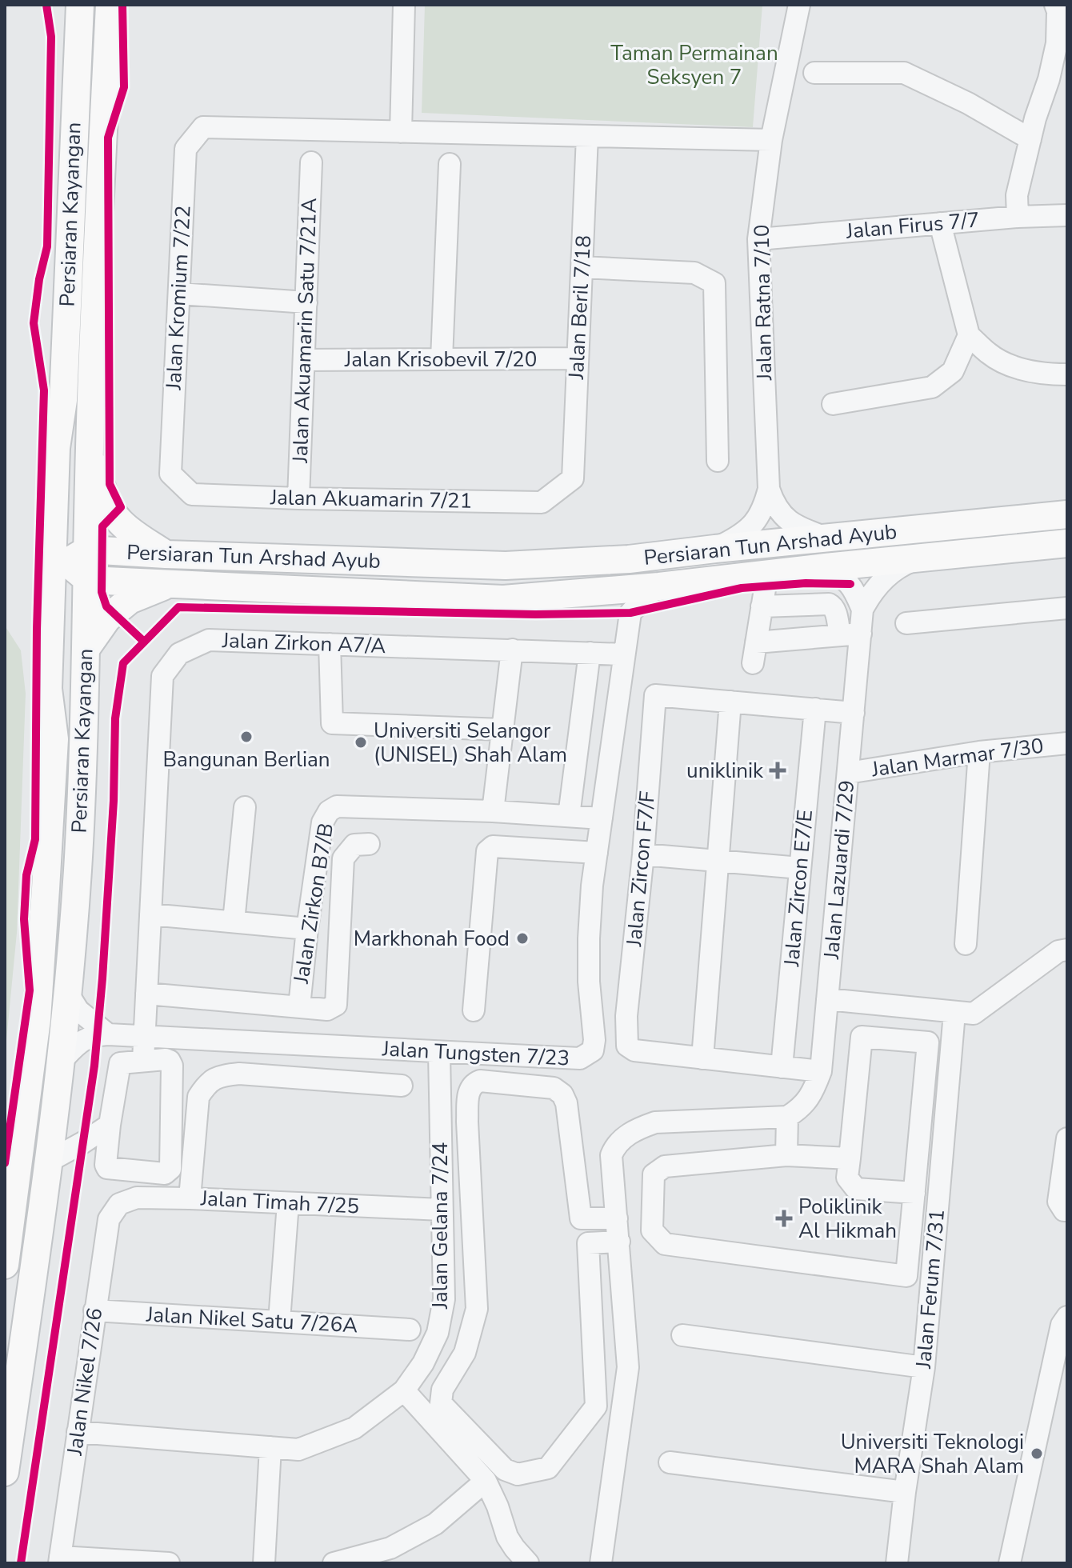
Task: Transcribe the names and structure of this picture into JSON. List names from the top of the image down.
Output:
{
  "streets": {
    "main road": ["Persiaran Kayangan", "Persiaran Tun Arshad Ayub"],
    "street": [
      "Jalan Firus 7/7",
      "Jalan Kromium 7/22",
      "Jalan Ratna 7/10",
      "Jalan Beril 7/18",
      "Jalan Akuamarin Satu 7/21A",
      "Jalan Krisobevil 7/20",
      "Jalan Akuamarin 7/21",
      "Jalan Zirkon A7/A",
      "Jalan Marmar 7/30",
      "Jalan Zircon F7/F",
      "Jalan Lazuardi 7/29",
      "Jalan Zircon E7/E",
      "Jalan Zirkon B7/B",
      "Jalan Tungsten 7/23",
      "Jalan Timah 7/25",
      "Jalan Gelana 7/24",
      "Jalan Ferum 7/31",
      "Jalan Nikel Satu 7/26A",
      "Jalan Nikel 7/26"
    ]
  },
  "crossings": [
    ["Persiaran Kayangan", "Persiaran Tun Arshad Ayub"],
    ["Persiaran Kayangan", "Jalan Tungsten 7/23"],
    ["Jalan Firus 7/7", "Jalan Ratna 7/10"],
    ["Jalan Kromium 7/22", "Jalan Akuamarin 7/21"],
    ["Jalan Ratna 7/10", "Persiaran Tun Arshad Ayub"],
    ["Jalan Beril 7/18", "Jalan Krisobevil 7/20"],
    ["Jalan Beril 7/18", "Jalan Akuamarin 7/21"],
    ["Jalan Akuamarin Satu 7/21A", "Jalan Krisobevil 7/20"],
    ["Jalan Akuamarin Satu 7/21A", "Jalan Akuamarin 7/21"],
    ["Jalan Zirkon A7/A", "Jalan Tungsten 7/23"],
    ["Jalan Marmar 7/30", "Jalan Lazuardi 7/29"],
    ["Jalan Zircon F7/F", "Jalan Lazuardi 7/29"],
    ["Jalan Zircon F7/F", "Jalan Zircon E7/E"],
    ["Jalan Tungsten 7/23", "Jalan Gelana 7/24"],
    ["Jalan Timah 7/25", "Jalan Gelana 7/24"],
    ["Jalan Timah 7/25", "Jalan Nikel 7/26"],
    ["Jalan Gelana 7/24", "Jalan Nikel 7/26"],
    ["Jalan Nikel Satu 7/26A", "Jalan Nikel 7/26"]
  ],
  "parks": ["Taman Permainan Seksyen 7"],
  "places": {
    "other": [
      "Bangunan Berlian",
      "Universiti Selangor (UNISEL) Shah Alam",
      "Markhonah Food",
      "Universiti Teknologi MARA Shah Alam"
    ],
    "health": ["uniklinik", "Poliklinik Al Hikmah"]
  }
}
